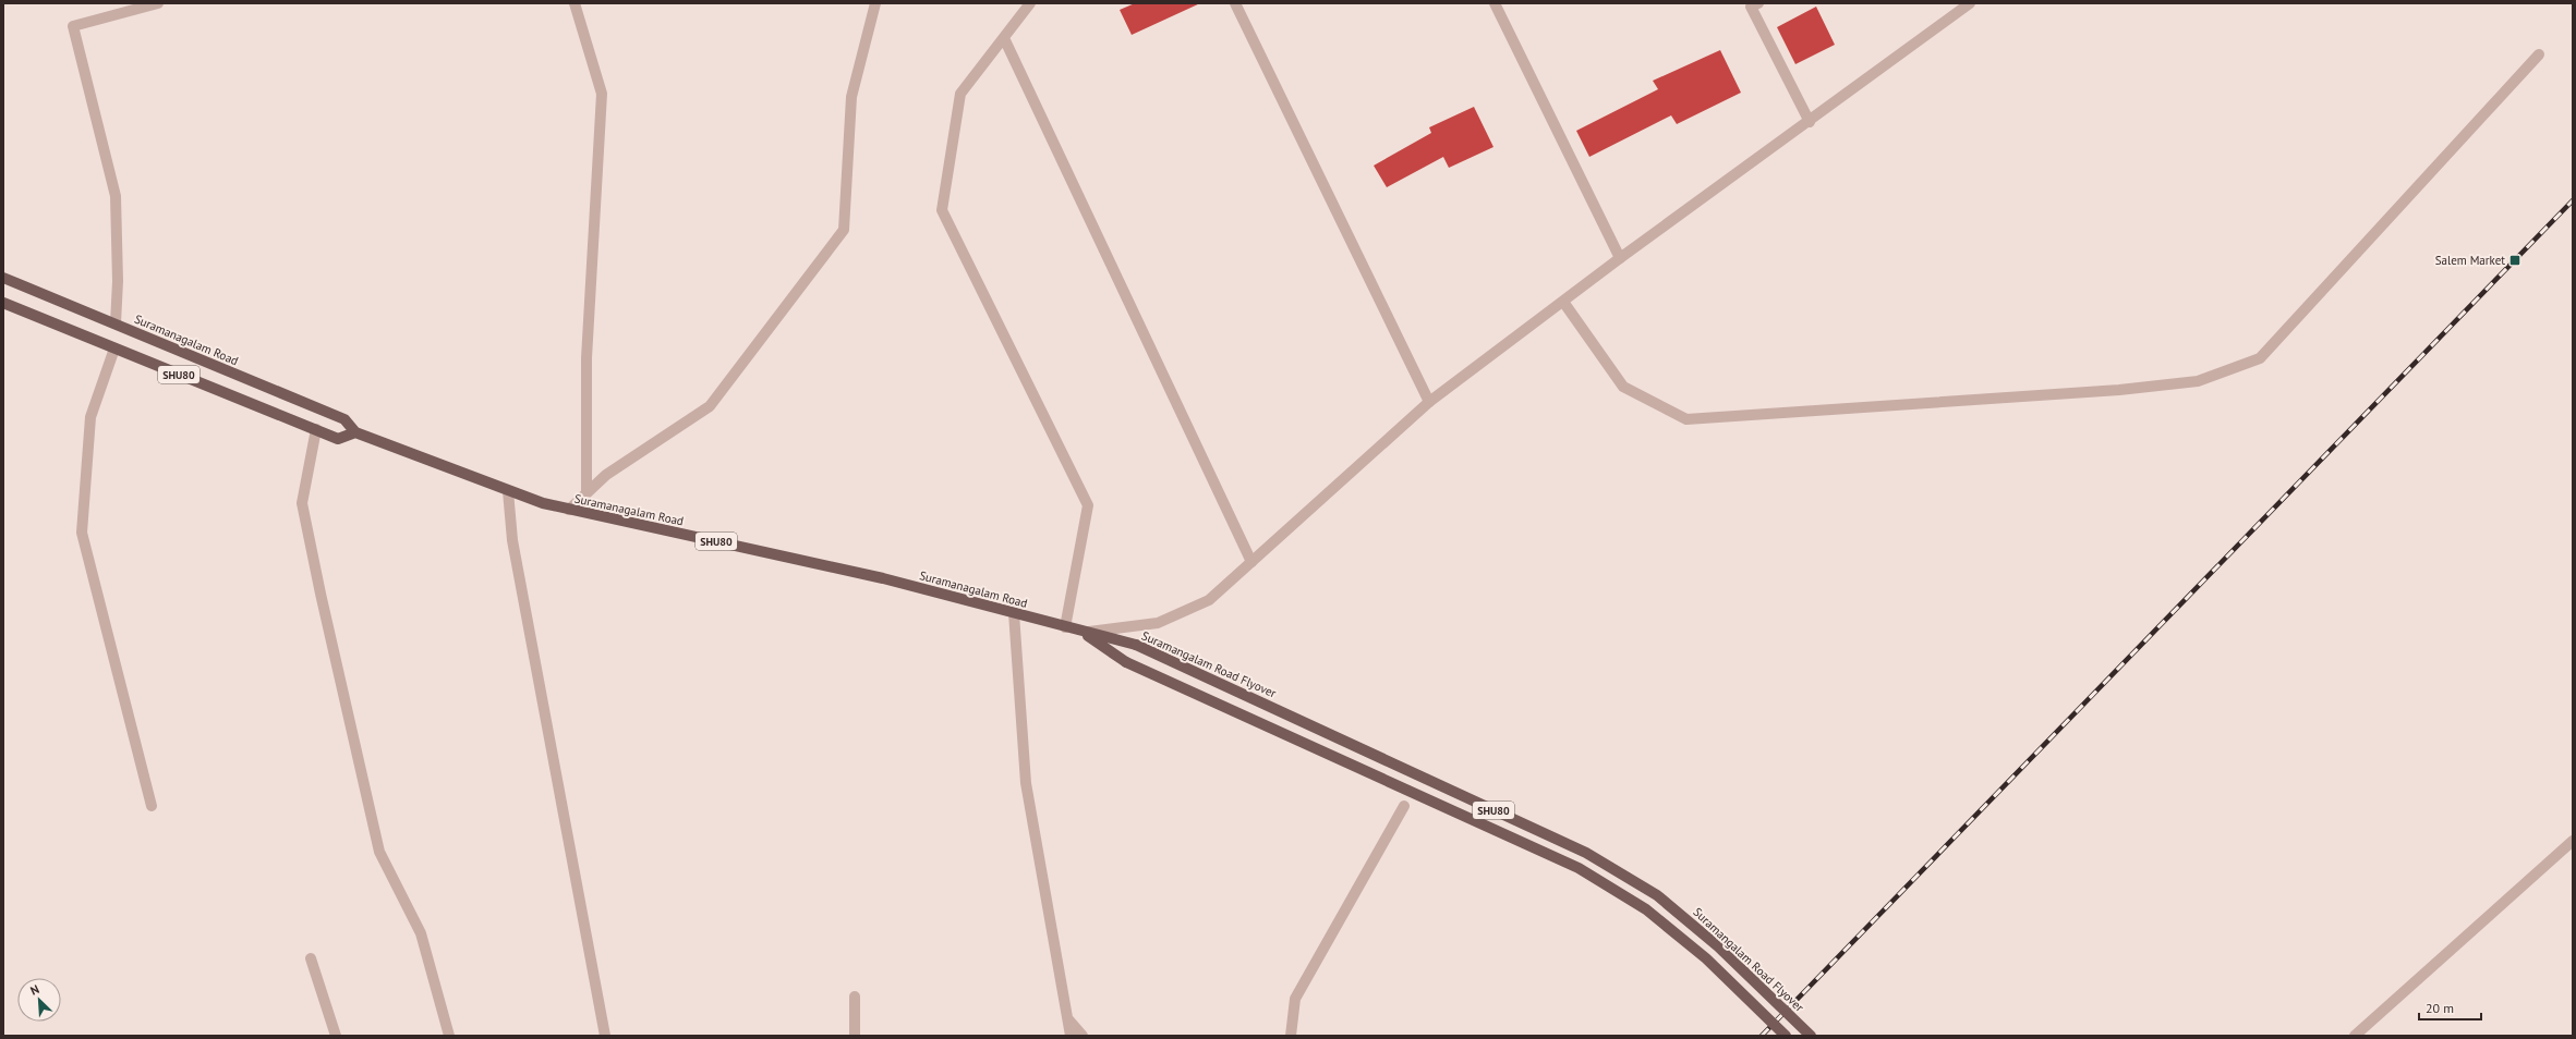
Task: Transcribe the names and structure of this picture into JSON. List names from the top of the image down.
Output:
{
  "streets": {
    "main road": ["Suramanagalam Road", "SHU80", "Suramangalam Road Flyover"]
  },
  "crossings": [
    ["Suramanagalam Road", "SHU80"],
    ["Suramanagalam Road", "Suramangalam Road Flyover"],
    ["SHU80", "Suramangalam Road Flyover"]
  ],
  "places": {
    "transit": ["Salem Market"]
  },
  "scale_bar": "20 m",
  "north": "top left"
}
